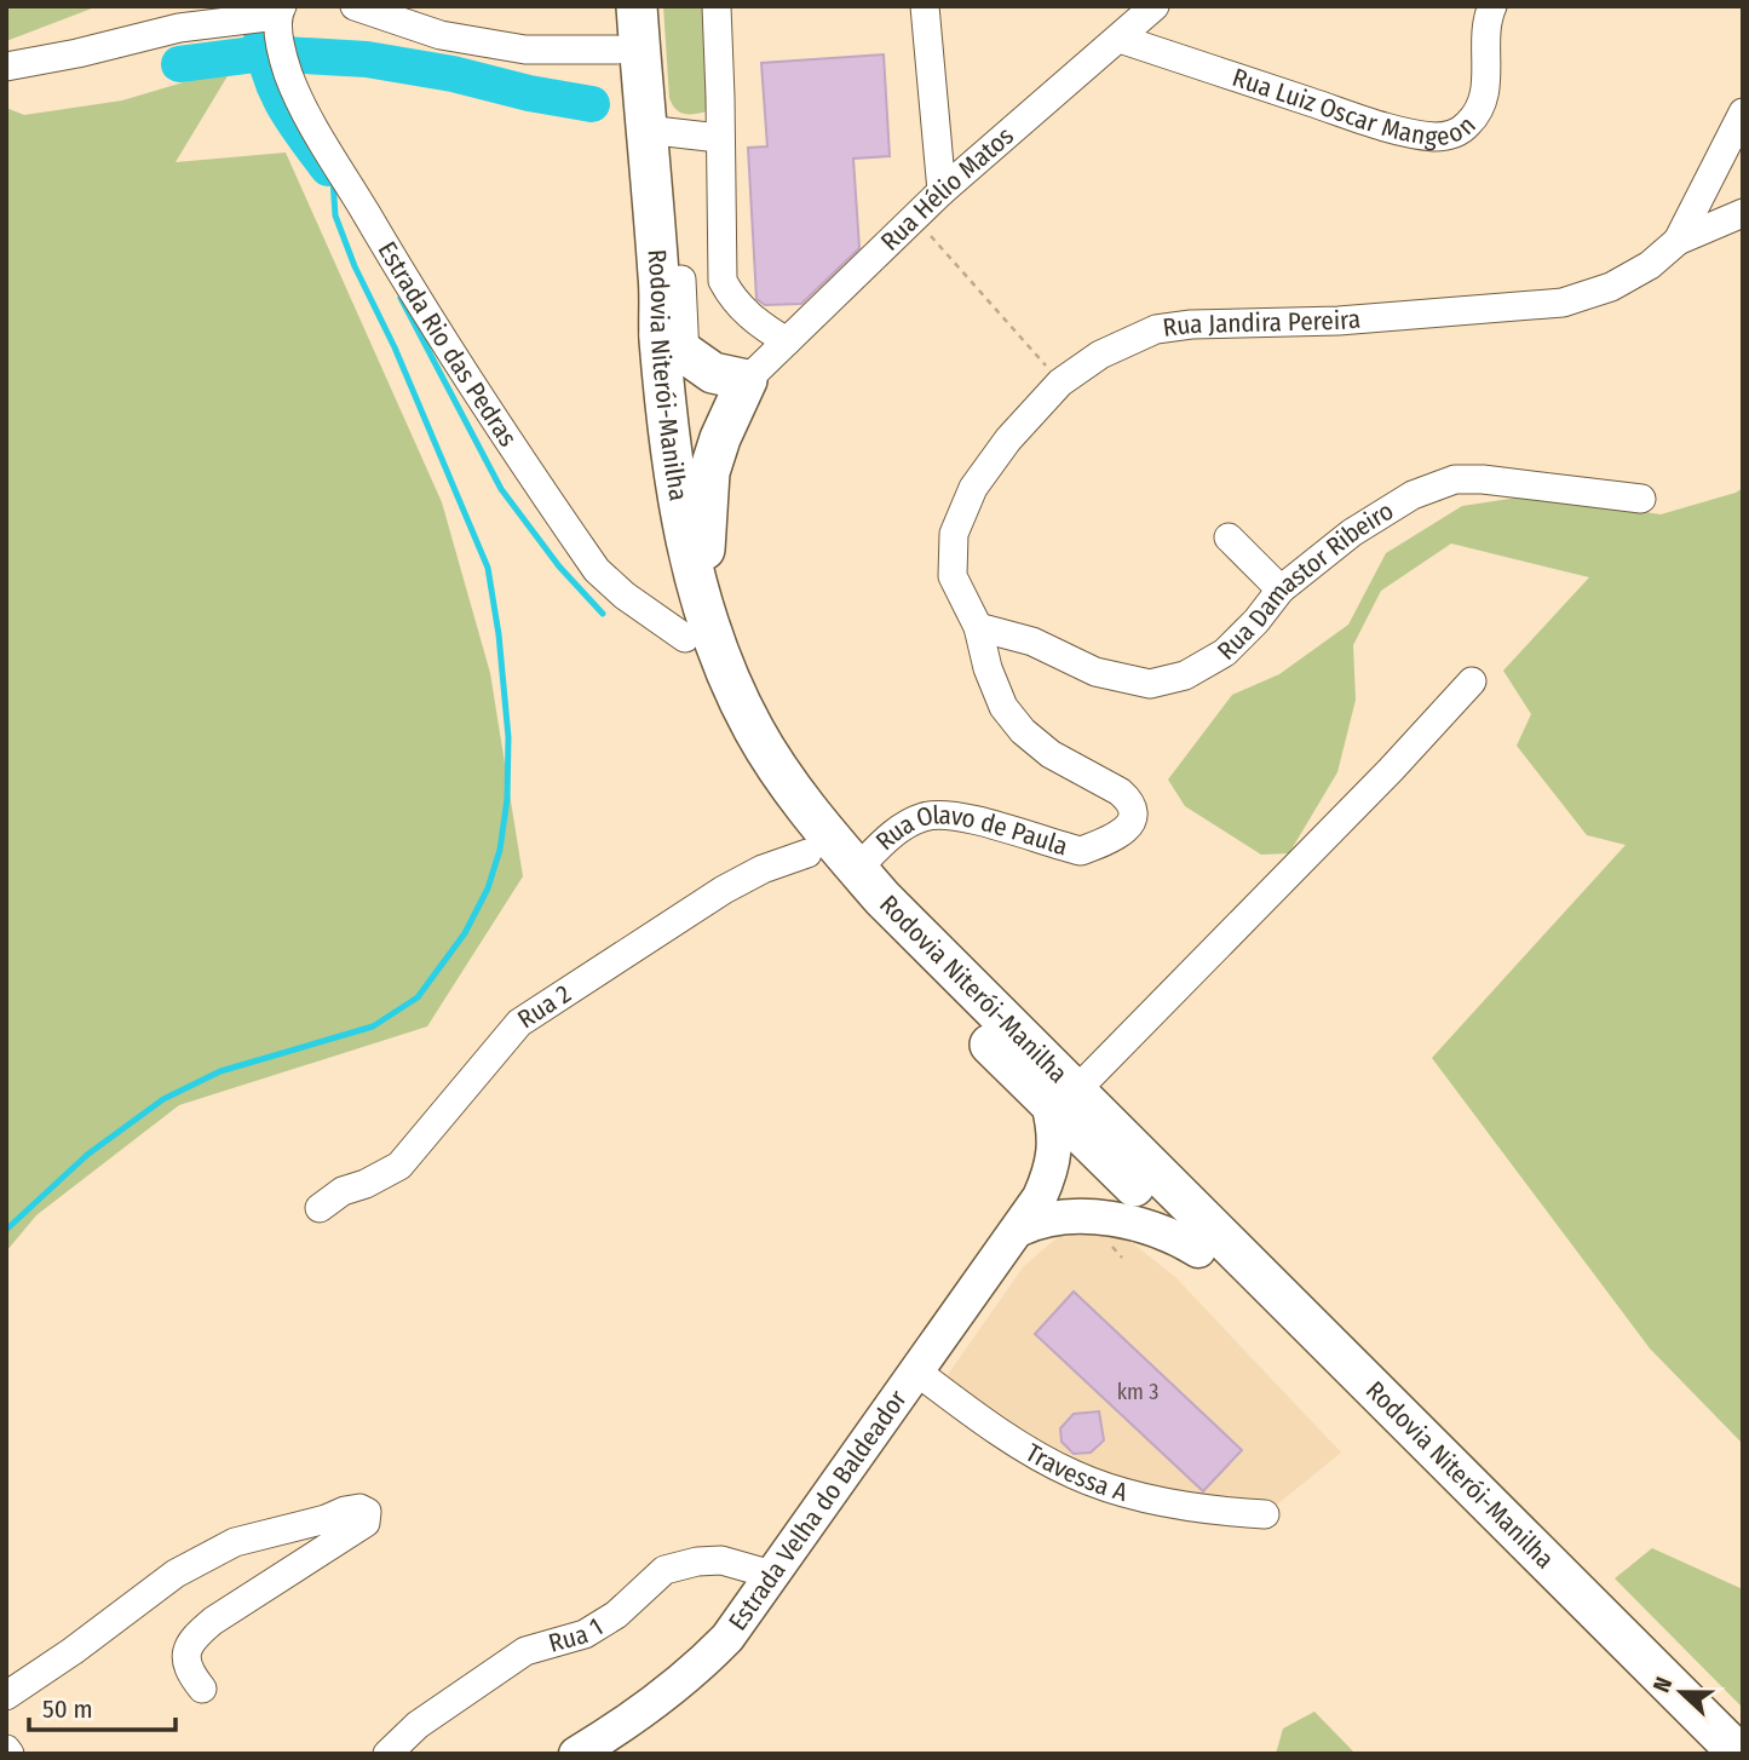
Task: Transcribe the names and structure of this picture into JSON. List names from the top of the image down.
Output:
{
  "streets": {
    "highway": ["Rodovia Niterói-Manilha"],
    "main road": ["Estrada Velha do Baldeador"],
    "street": [
      "Rua Luiz Oscar Mangeon",
      "Rua Hélio Matos",
      "Rua Jandira Pereira",
      "Estrada Rio das Pedras",
      "Rua Damastor Ribeiro",
      "Rua Olavo de Paula",
      "Rua 2",
      "Travessa A",
      "Rua 1"
    ]
  },
  "crossings": [
    ["Rua Luiz Oscar Mangeon", "Rua Hélio Matos"],
    ["Rua Jandira Pereira", "Rua Damastor Ribeiro"],
    ["Rua Jandira Pereira", "Rua Olavo de Paula"],
    ["Estrada Rio das Pedras", "Rodovia Niterói-Manilha"],
    ["Rodovia Niterói-Manilha", "Rua Olavo de Paula"],
    ["Rodovia Niterói-Manilha", "Rua 2"],
    ["Rodovia Niterói-Manilha", "Estrada Velha do Baldeador"],
    ["Rua Damastor Ribeiro", "Rua Olavo de Paula"],
    ["Travessa A", "Estrada Velha do Baldeador"],
    ["Estrada Velha do Baldeador", "Rua 1"]
  ],
  "house_numbers": ["km 3"],
  "scale_bar": "50 m",
  "north": "left"
}
